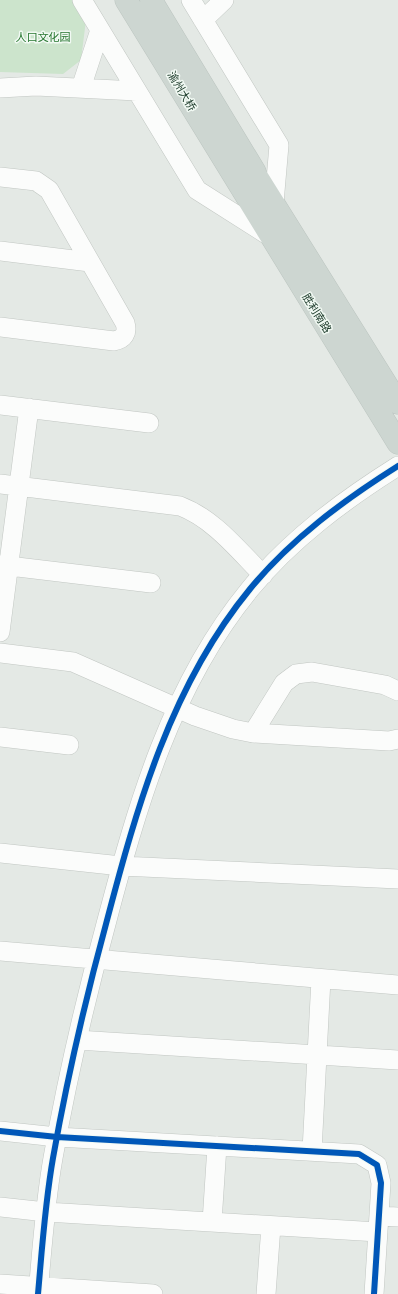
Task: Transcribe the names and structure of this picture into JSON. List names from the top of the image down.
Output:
{
  "streets": {
    "main road": ["渝州大桥", "胜利南路"]
  },
  "crossings": [
    ["渝州大桥", "胜利南路"]
  ],
  "parks": ["人口文化园"]
}
